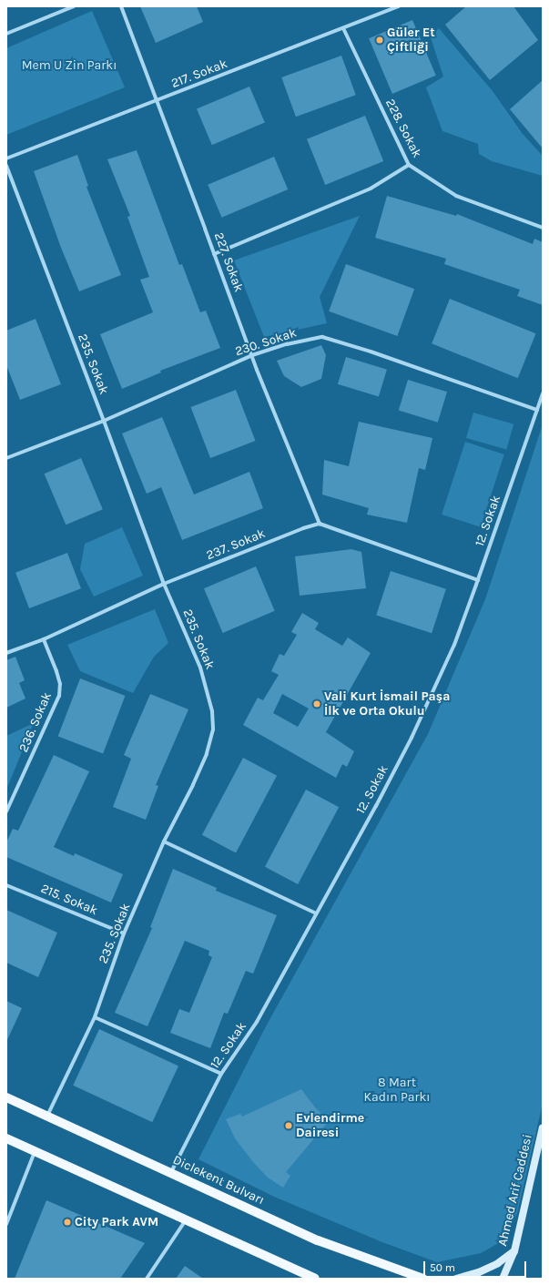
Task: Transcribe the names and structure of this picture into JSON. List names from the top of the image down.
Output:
{
  "streets": {
    "main road": ["Diclekent Bulvarı", "Ahmed Arif Caddesi"],
    "street": [
      "217. Sokak",
      "228. Sokak",
      "227. Sokak",
      "230. Sokak",
      "235. Sokak",
      "12. Sokak",
      "237. Sokak",
      "236. Sokak",
      "215. Sokak"
    ]
  },
  "crossings": [
    ["217. Sokak", "228. Sokak"],
    ["217. Sokak", "227. Sokak"],
    ["227. Sokak", "230. Sokak"],
    ["227. Sokak", "237. Sokak"],
    ["230. Sokak", "235. Sokak"],
    ["230. Sokak", "12. Sokak"],
    ["235. Sokak", "237. Sokak"],
    ["235. Sokak", "215. Sokak"],
    ["235. Sokak", "Diclekent Bulvarı"],
    ["12. Sokak", "Diclekent Bulvarı"],
    ["237. Sokak", "236. Sokak"]
  ],
  "parks": ["Mem U Zin Parkı", "8 Mart Kadın Parkı"],
  "places": [
    "Güler Et Çiftliği",
    "Vali Kurt İsmail Paşa İlk ve Orta Okulu",
    "Evlendirme Dairesi",
    "City Park AVM"
  ],
  "scale_bar": "50 m"
}
